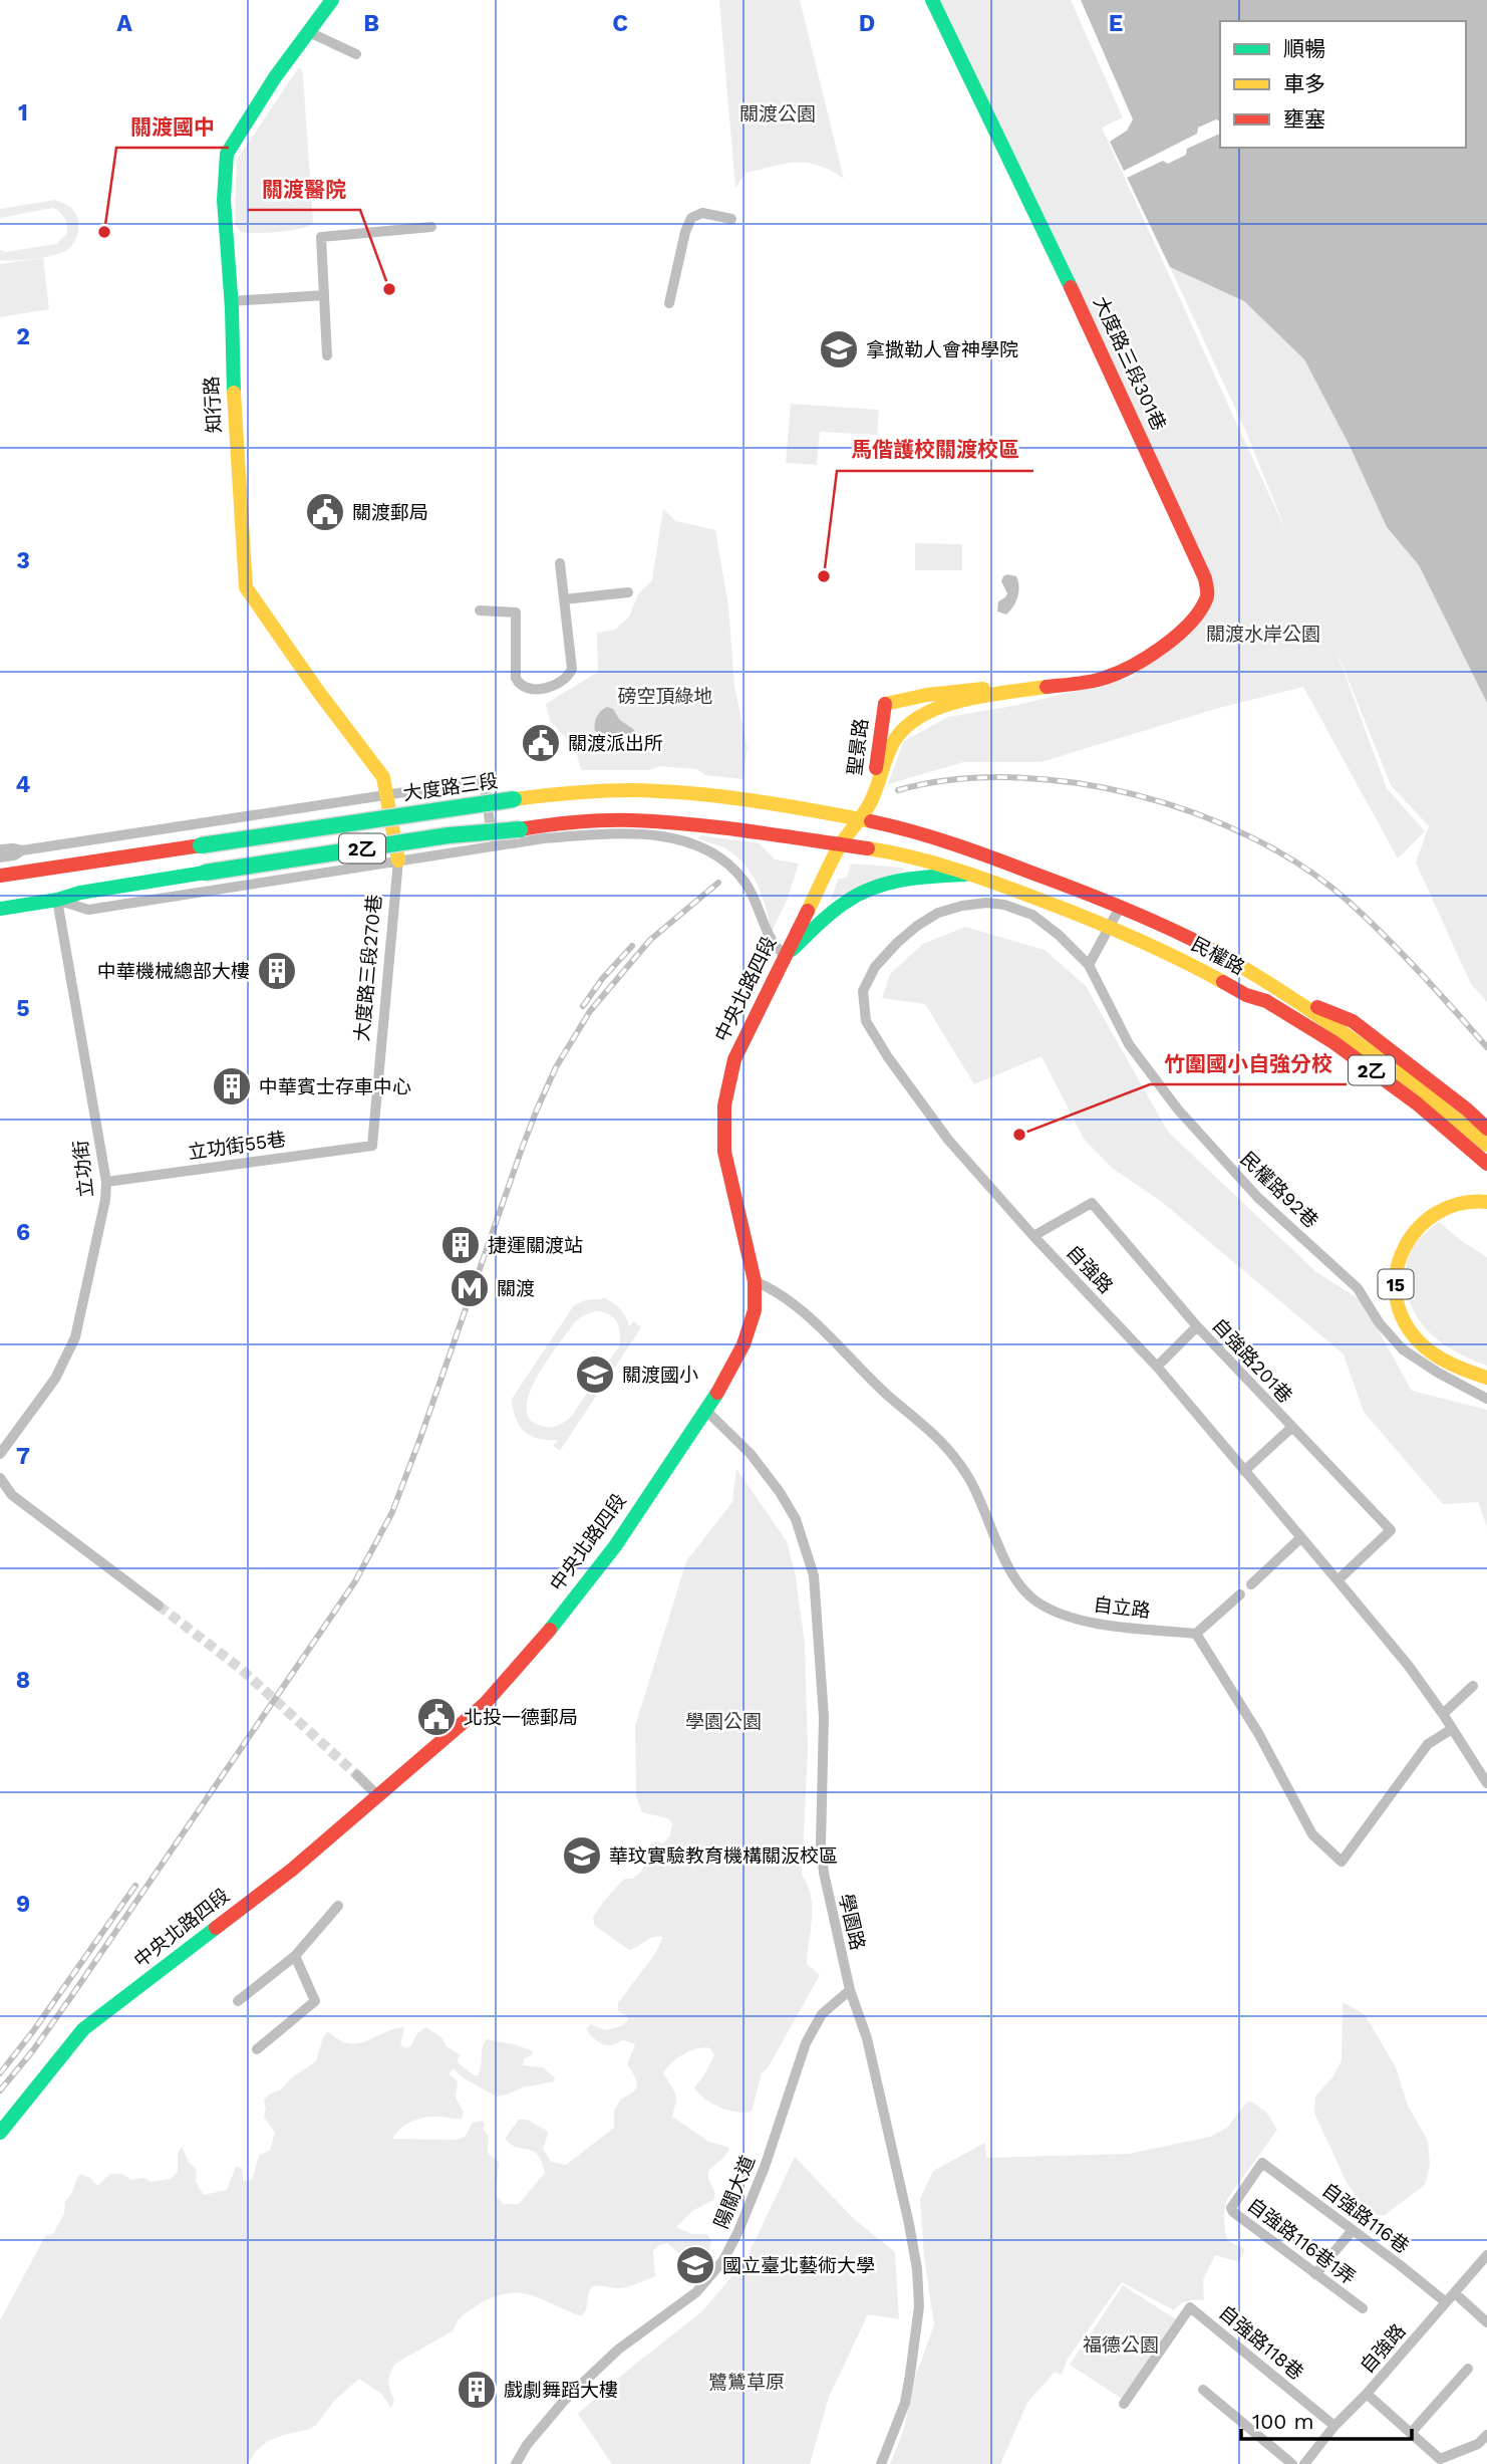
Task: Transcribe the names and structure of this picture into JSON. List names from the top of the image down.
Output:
{
  "streets": {
    "street": [
      "大度路三段301巷",
      "知行路",
      "聖景路",
      "大度路三段",
      "2乙",
      "民權路",
      "大度路三段270巷",
      "中央北路四段",
      "立功街55巷",
      "立功街",
      "民權路92巷",
      "自強路",
      "15",
      "自強路201巷",
      "自立路",
      "學園路",
      "陽關大道",
      "自強路116巷",
      "自強路116巷1弄",
      "自強路118巷"
    ]
  },
  "crossings": [
    ["知行路", "大度路三段"],
    ["知行路", "大度路三段270巷"],
    ["聖景路", "中央北路四段"],
    ["大度路三段", "民權路"],
    ["大度路三段", "大度路三段270巷"],
    ["大度路三段", "中央北路四段"],
    ["2乙", "民權路"],
    ["2乙", "中央北路四段"],
    ["2乙", "立功街"],
    ["民權路", "中央北路四段"],
    ["大度路三段270巷", "立功街55巷"],
    ["中央北路四段", "自立路"],
    ["中央北路四段", "學園路"],
    ["立功街55巷", "立功街"],
    ["民權路92巷", "自強路"],
    ["自強路", "自強路201巷"],
    ["自強路", "自強路116巷"],
    ["自強路", "自強路118巷"],
    ["學園路", "陽關大道"],
    ["自強路116巷", "自強路116巷1弄"]
  ],
  "parks": [
    "關渡公園",
    "關渡水岸公園",
    "磅空頂綠地",
    "學園公園",
    "福德公園",
    "鷺鷥草原"
  ],
  "places": {
    "other": [
      "關渡國中",
      "關渡醫院",
      "馬偕護校關渡校區",
      "竹圍國小自強分校"
    ],
    "school or university": [
      "拿撒勒人會神學院",
      "關渡國小",
      "華玟實驗教育機構關汳校區",
      "國立臺北藝術大學"
    ],
    "public building": ["關渡郵局", "關渡派出所", "北投一德郵局"],
    "building": [
      "中華機械總部大樓",
      "中華賓士存車中心",
      "捷運關渡站",
      "戲劇舞蹈大樓"
    ],
    "metro station": ["關渡"]
  },
  "legend": ["順暢", "車多", "壅塞"],
  "scale_bar": "100 m",
  "grid": {
    "columns": [
      "A",
      "B",
      "C",
      "D",
      "E"
    ],
    "rows": [
      "1",
      "2",
      "3",
      "4",
      "5",
      "6",
      "7",
      "8",
      "9"
    ]
  }
}
